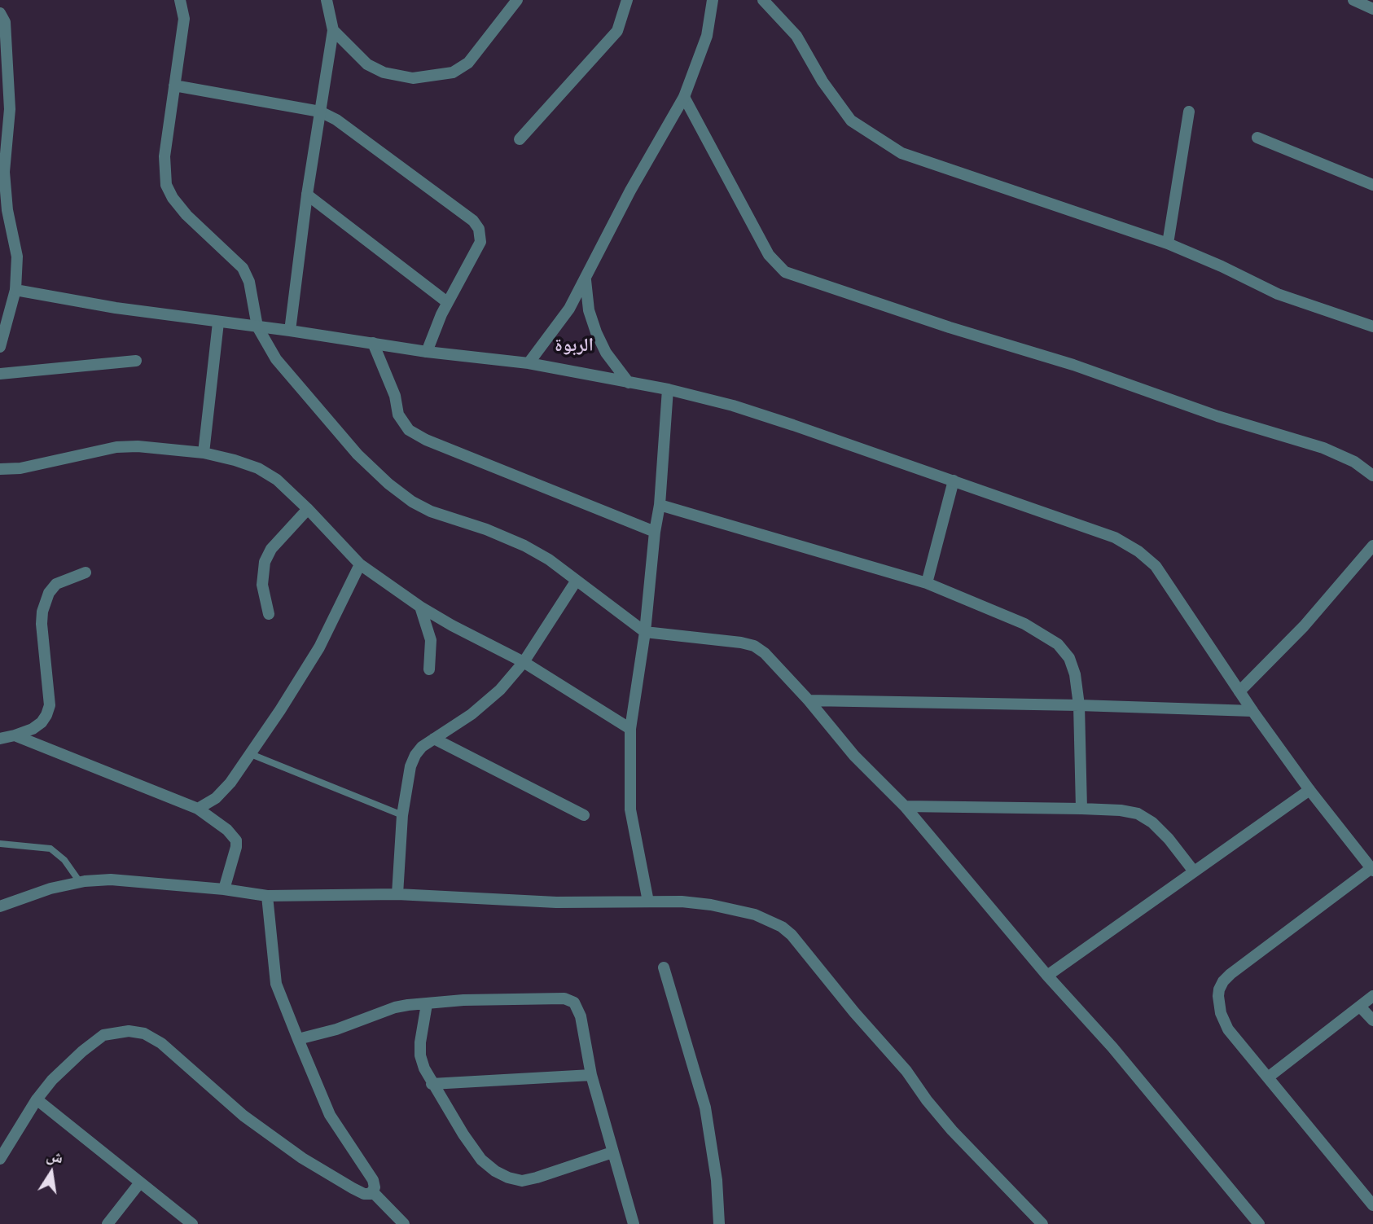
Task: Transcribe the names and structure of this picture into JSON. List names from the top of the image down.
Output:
{
  "districts": ["الربوة"],
  "north": "top"
}
